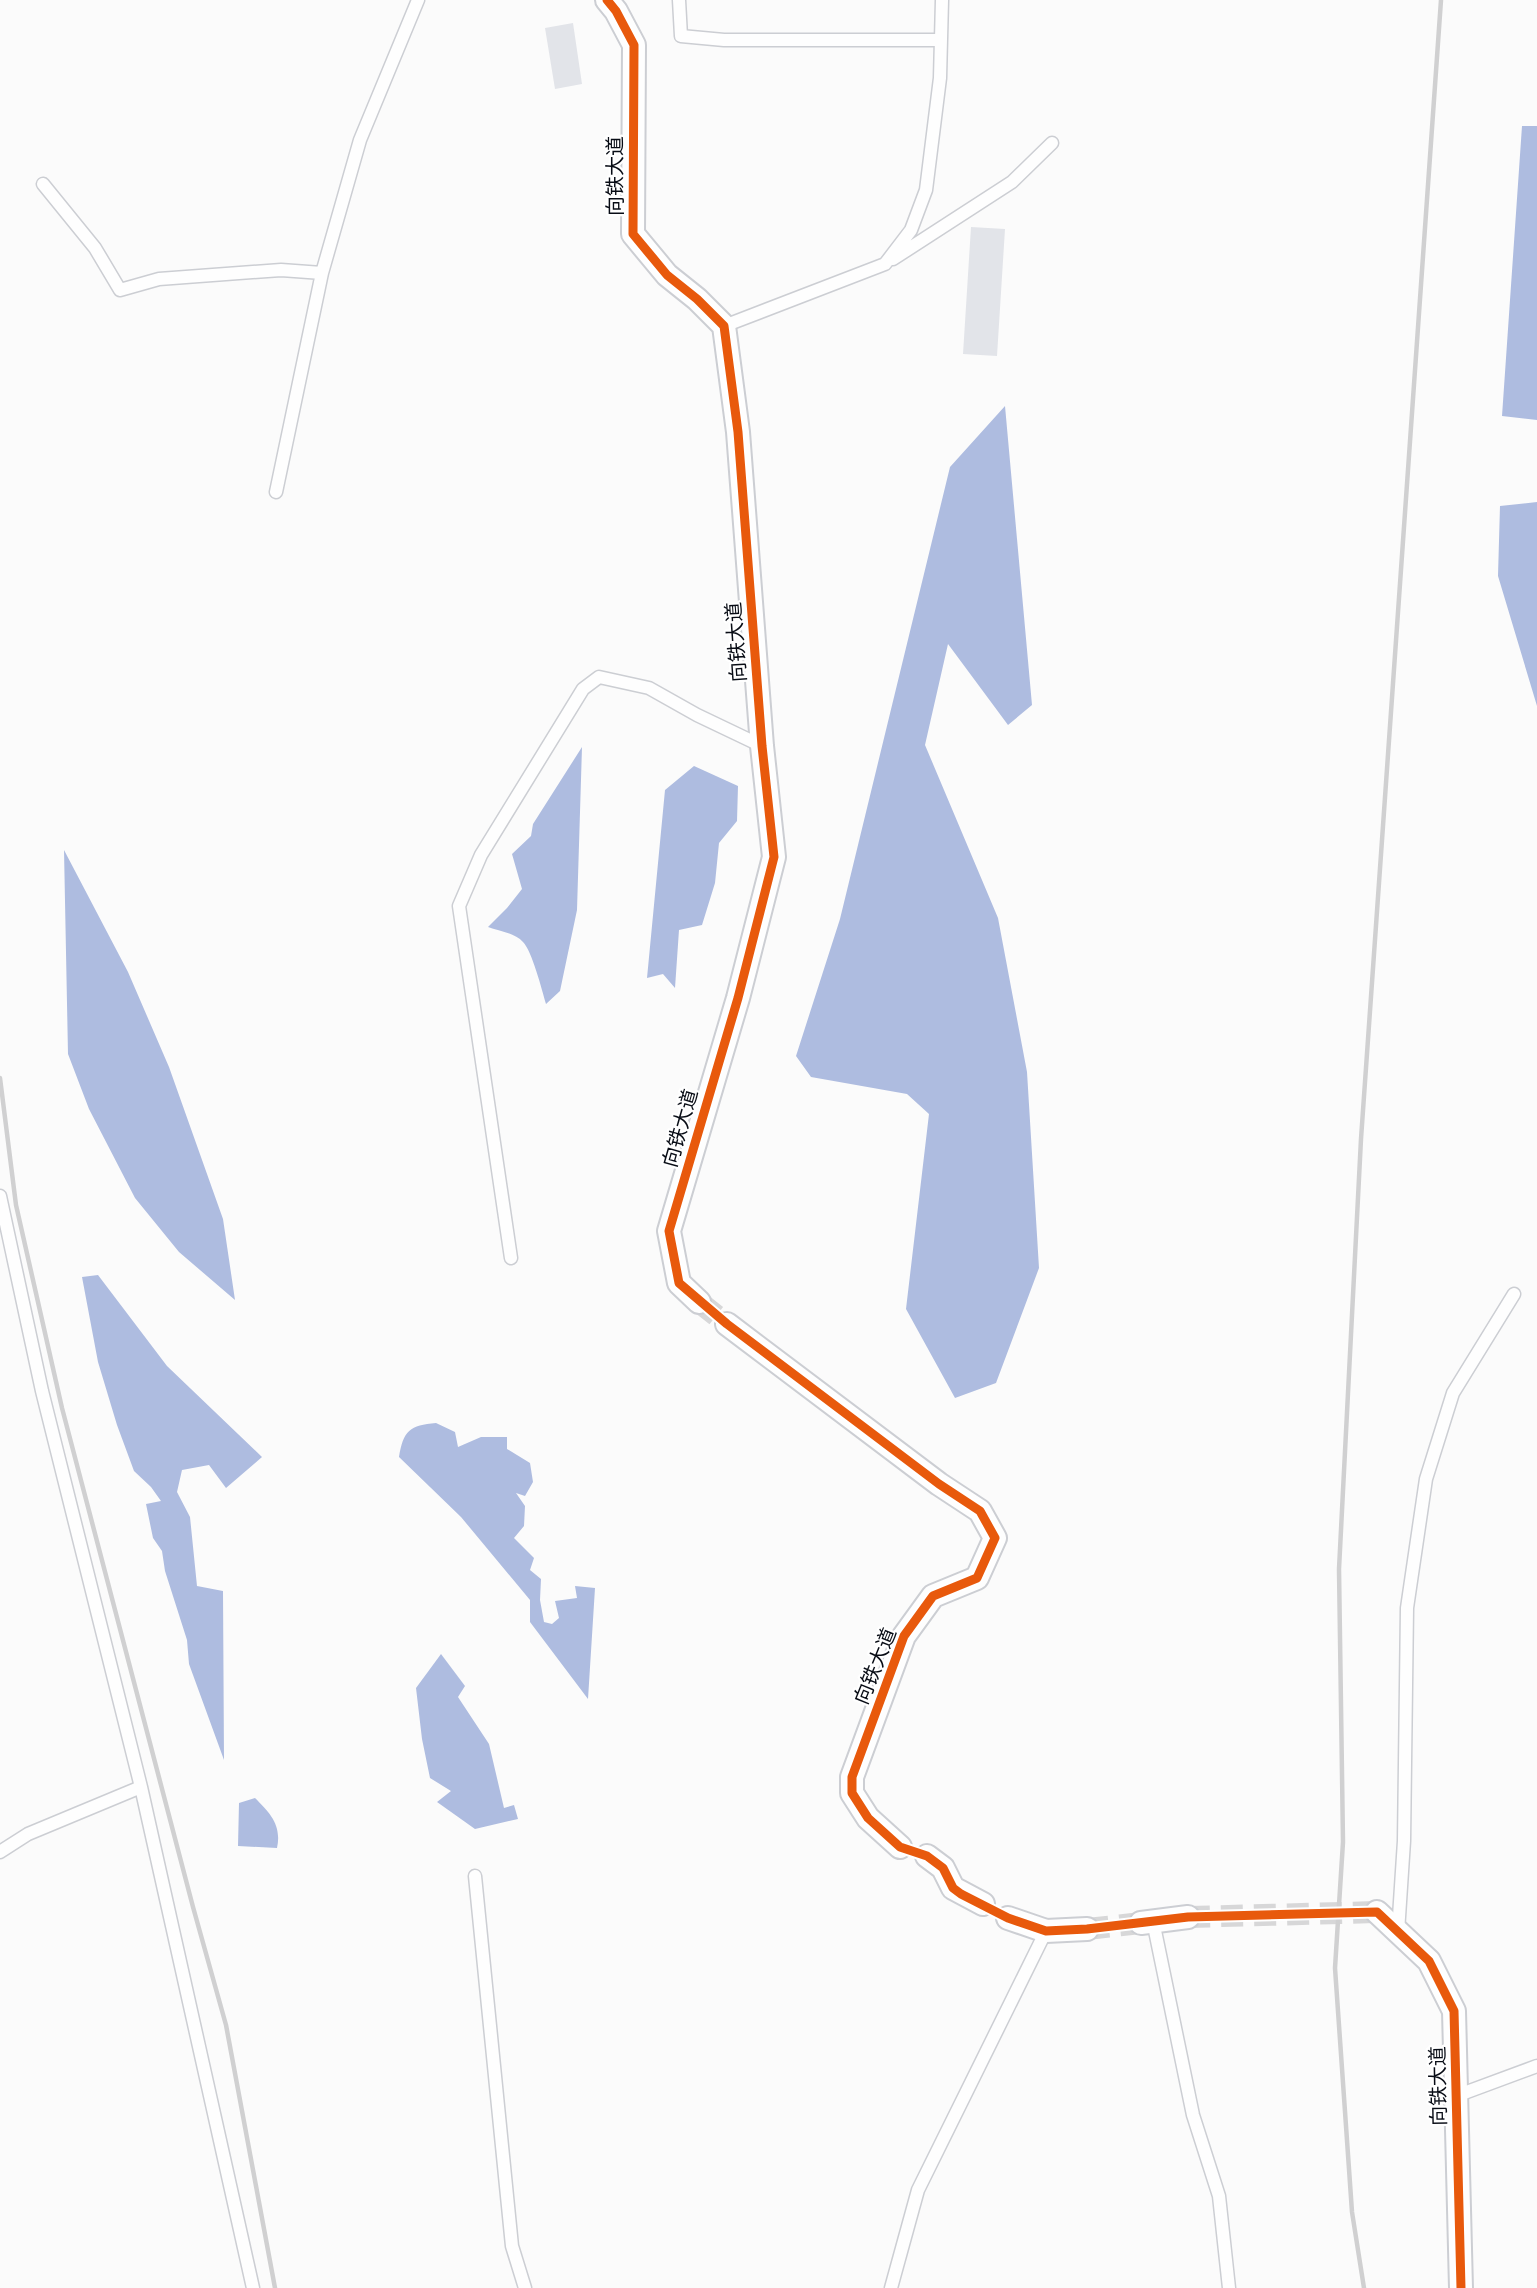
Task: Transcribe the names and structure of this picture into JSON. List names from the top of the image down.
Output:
{
  "streets": {
    "street": ["向铁大道"]
  }
}
